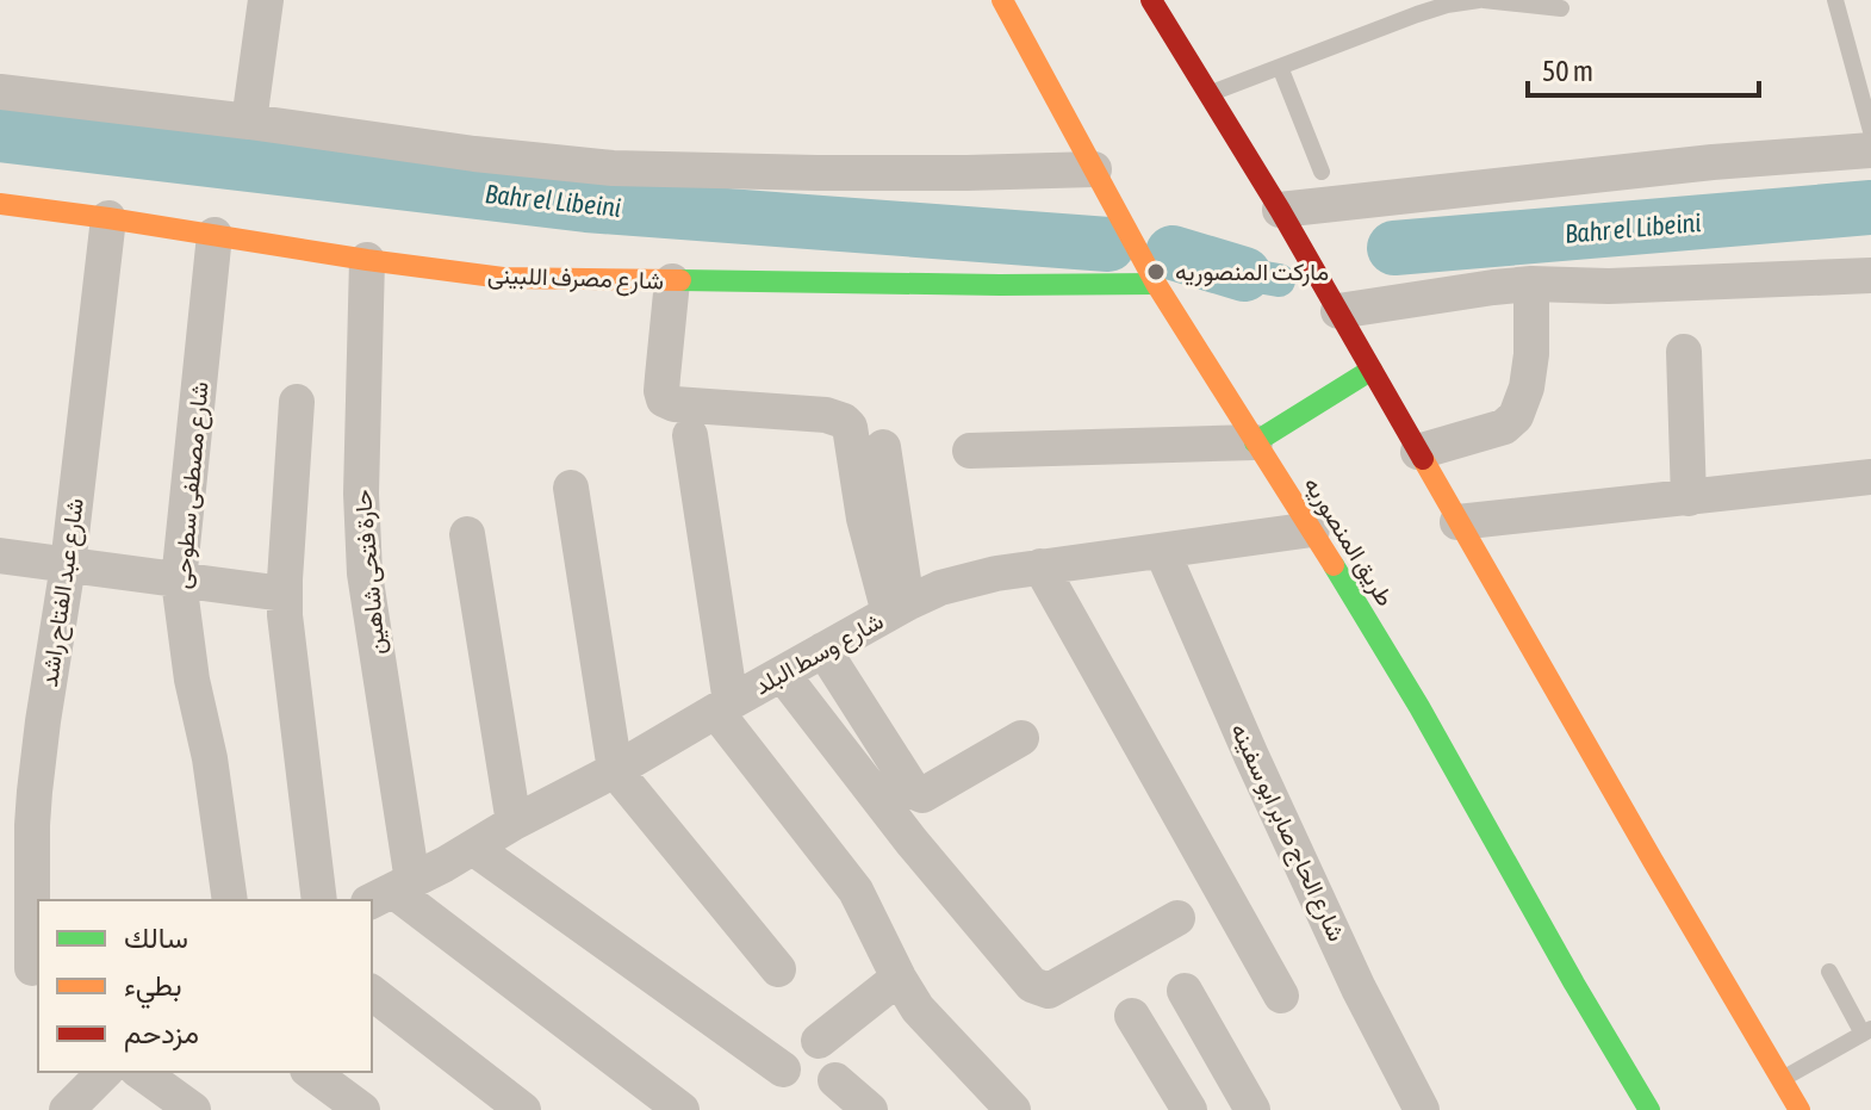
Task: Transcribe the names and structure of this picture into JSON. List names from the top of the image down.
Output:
{
  "streets": {
    "street": [
      "شارع مصرف اللبينى",
      "شارع مصطفى سطوحى",
      "طريق المنصوريه",
      "حارة فتحى شاهين",
      "شارع عبد الفتاح راشد",
      "شارع وسط البلد",
      "شارع الحاج صابر ابو سفينه"
    ]
  },
  "crossings": [
    ["شارع مصرف اللبينى", "شارع مصطفى سطوحى"],
    ["شارع مصرف اللبينى", "طريق المنصوريه"],
    ["شارع مصرف اللبينى", "حارة فتحى شاهين"],
    ["شارع مصرف اللبينى", "شارع عبد الفتاح راشد"],
    ["طريق المنصوريه", "شارع وسط البلد"],
    ["حارة فتحى شاهين", "شارع وسط البلد"],
    ["شارع وسط البلد", "شارع الحاج صابر ابو سفينه"]
  ],
  "water": ["Bahr el Libeini"],
  "places": ["ماركت المنصوريه"],
  "legend": ["سالك", "بطيء", "مزدحم"],
  "scale_bar": "50 m"
}
